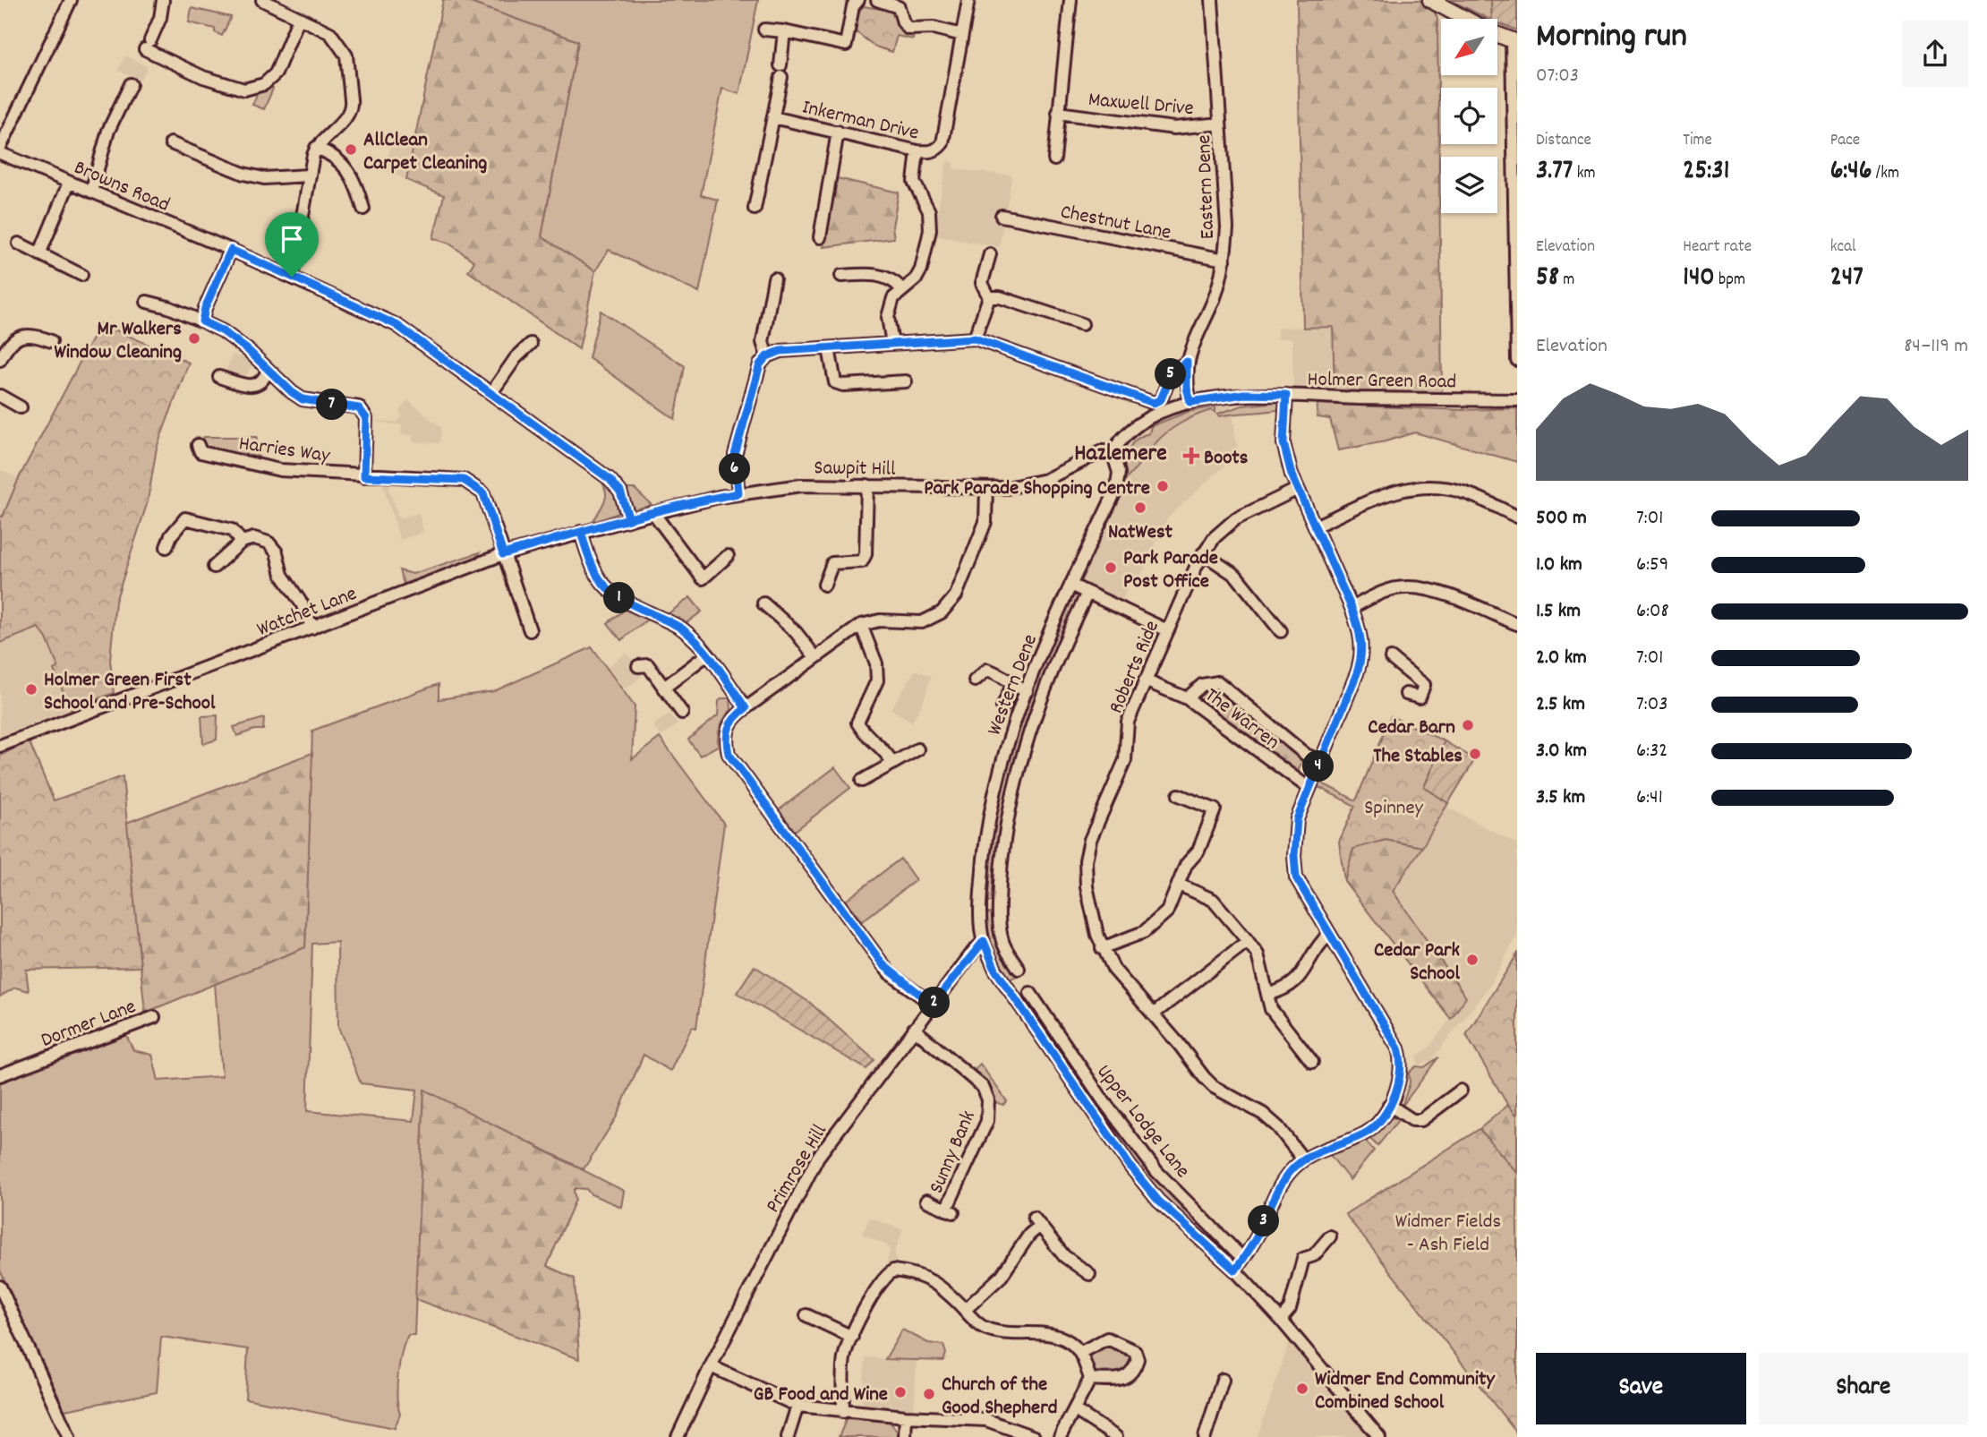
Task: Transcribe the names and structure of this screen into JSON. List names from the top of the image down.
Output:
{
  "streets": {
    "street": [
      "Maxwell Drive",
      "Inkerman Drive",
      "Browns Road",
      "Eastern Dene",
      "Chestnut Lane",
      "Holmer Green Road",
      "Harries Way",
      "Sawpit Hill",
      "Watchet Lane",
      "Roberts Ride",
      "Western Dene",
      "The Warren",
      "Dormer Lane",
      "Upper Lodge Lane",
      "Sunny Bank",
      "Primrose Hill"
    ]
  },
  "crossings": [
    ["Maxwell Drive", "Eastern Dene"],
    ["Browns Road", "Sawpit Hill"],
    ["Browns Road", "Watchet Lane"],
    ["Eastern Dene", "Chestnut Lane"],
    ["Eastern Dene", "Holmer Green Road"],
    ["Holmer Green Road", "Sawpit Hill"],
    ["Holmer Green Road", "Western Dene"],
    ["Harries Way", "Watchet Lane"],
    ["Sawpit Hill", "Watchet Lane"],
    ["Sawpit Hill", "Western Dene"],
    ["Roberts Ride", "The Warren"],
    ["Western Dene", "Primrose Hill"],
    ["Sunny Bank", "Primrose Hill"]
  ],
  "districts": ["Hazlemere"],
  "parks": ["Spinney", "Widmer Fields - Ash Field"],
  "places": {
    "other": [
      "AllClean Carpet Cleaning",
      "Mr Walkers Window Cleaning",
      "Park Parade Shopping Centre",
      "NatWest",
      "Park Parade Post Office",
      "Holmer Green First School and Pre-School",
      "Cedar Barn",
      "The Stables",
      "Cedar Park School",
      "Widmer End Community Combined School",
      "GB Food and Wine",
      "Church of the Good Shepherd"
    ],
    "health": ["Boots"]
  },
  "north": "bottom left",
  "page": {
    "heading": ["Morning run", "07:03"],
    "stats": [
      ["Distance", "3.77 km"],
      ["Time", "25:31"],
      ["Pace", "6:46 /km"],
      ["Elevation", "58 m"],
      ["Heart rate", "140 bpm"],
      ["kcal", "247"]
    ],
    "chart": ["Elevation", "84–119 m"],
    "pins": [
      "5",
      "7",
      "6",
      "1",
      "4",
      "2",
      "3"
    ],
    "list": [
      {
        "name": "500 m",
        "note": "7:01"
      },
      {
        "name": "1.0 km",
        "note": "6:59"
      },
      {
        "name": "1.5 km",
        "note": "6:08"
      },
      {
        "name": "2.0 km",
        "note": "7:01"
      },
      {
        "name": "2.5 km",
        "note": "7:03"
      },
      {
        "name": "3.0 km",
        "note": "6:32"
      },
      {
        "name": "3.5 km",
        "note": "6:41"
      }
    ],
    "buttons": ["Save", "Share"]
  }
}
